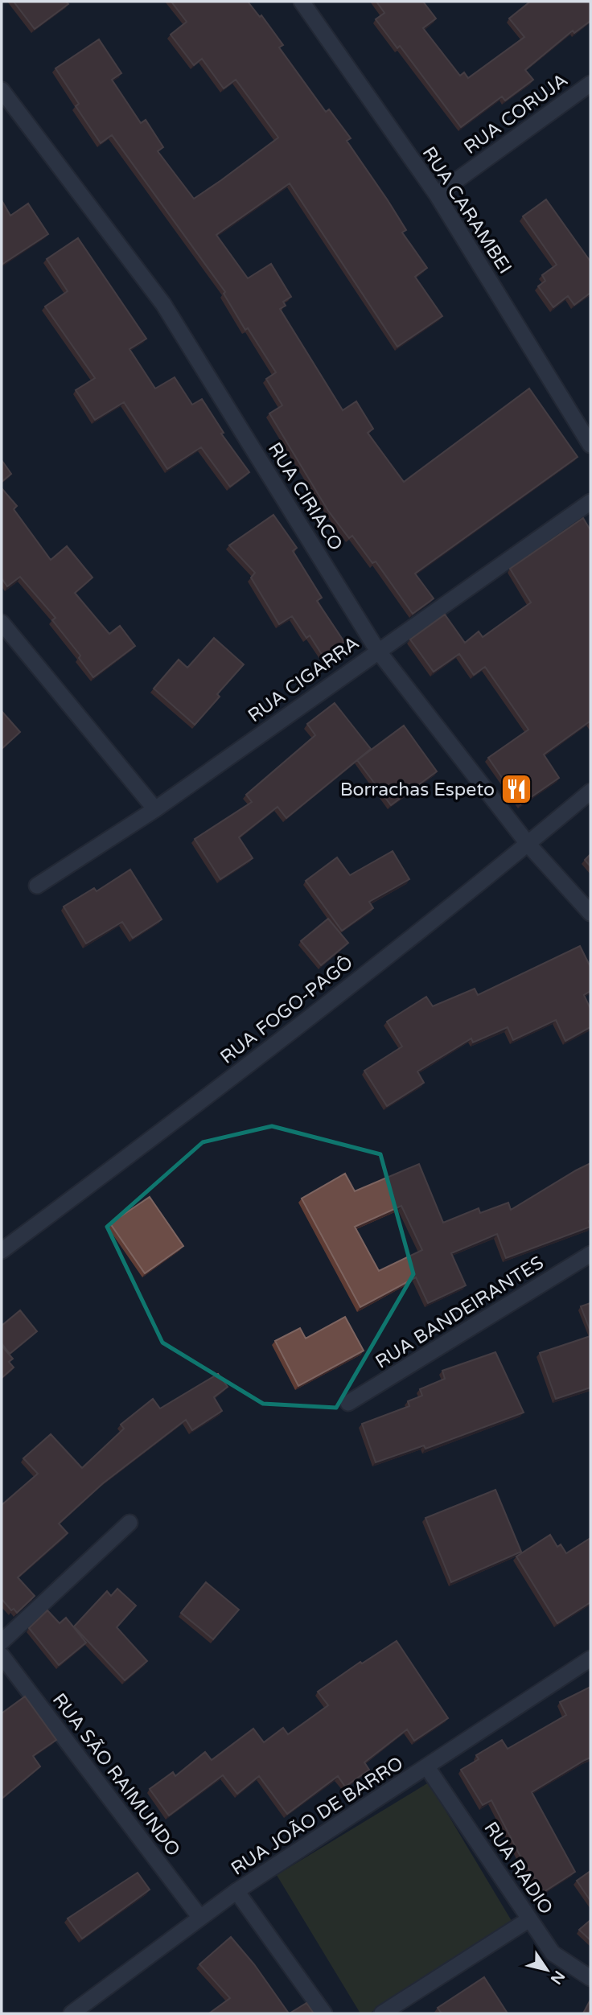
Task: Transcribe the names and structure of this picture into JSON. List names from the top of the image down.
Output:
{
  "streets": {
    "street": [
      "RUA CORUJA",
      "RUA CARAMBEI",
      "RUA CIRIACO",
      "RUA CIGARRA",
      "RUA FOGO-PAGÔ",
      "RUA BANDEIRANTES",
      "RUA SÃO RAIMUNDO",
      "RUA JOÃO DE BARRO",
      "RUA RADIO"
    ]
  },
  "crossings": [
    ["RUA CORUJA", "RUA CARAMBEI"],
    ["RUA CIRIACO", "RUA CIGARRA"],
    ["RUA CIRIACO", "RUA FOGO-PAGÔ"],
    ["RUA SÃO RAIMUNDO", "RUA JOÃO DE BARRO"],
    ["RUA JOÃO DE BARRO", "RUA RADIO"]
  ],
  "places": {
    "restaurant": ["Borrachas Espeto"]
  },
  "north": "bottom right"
}
